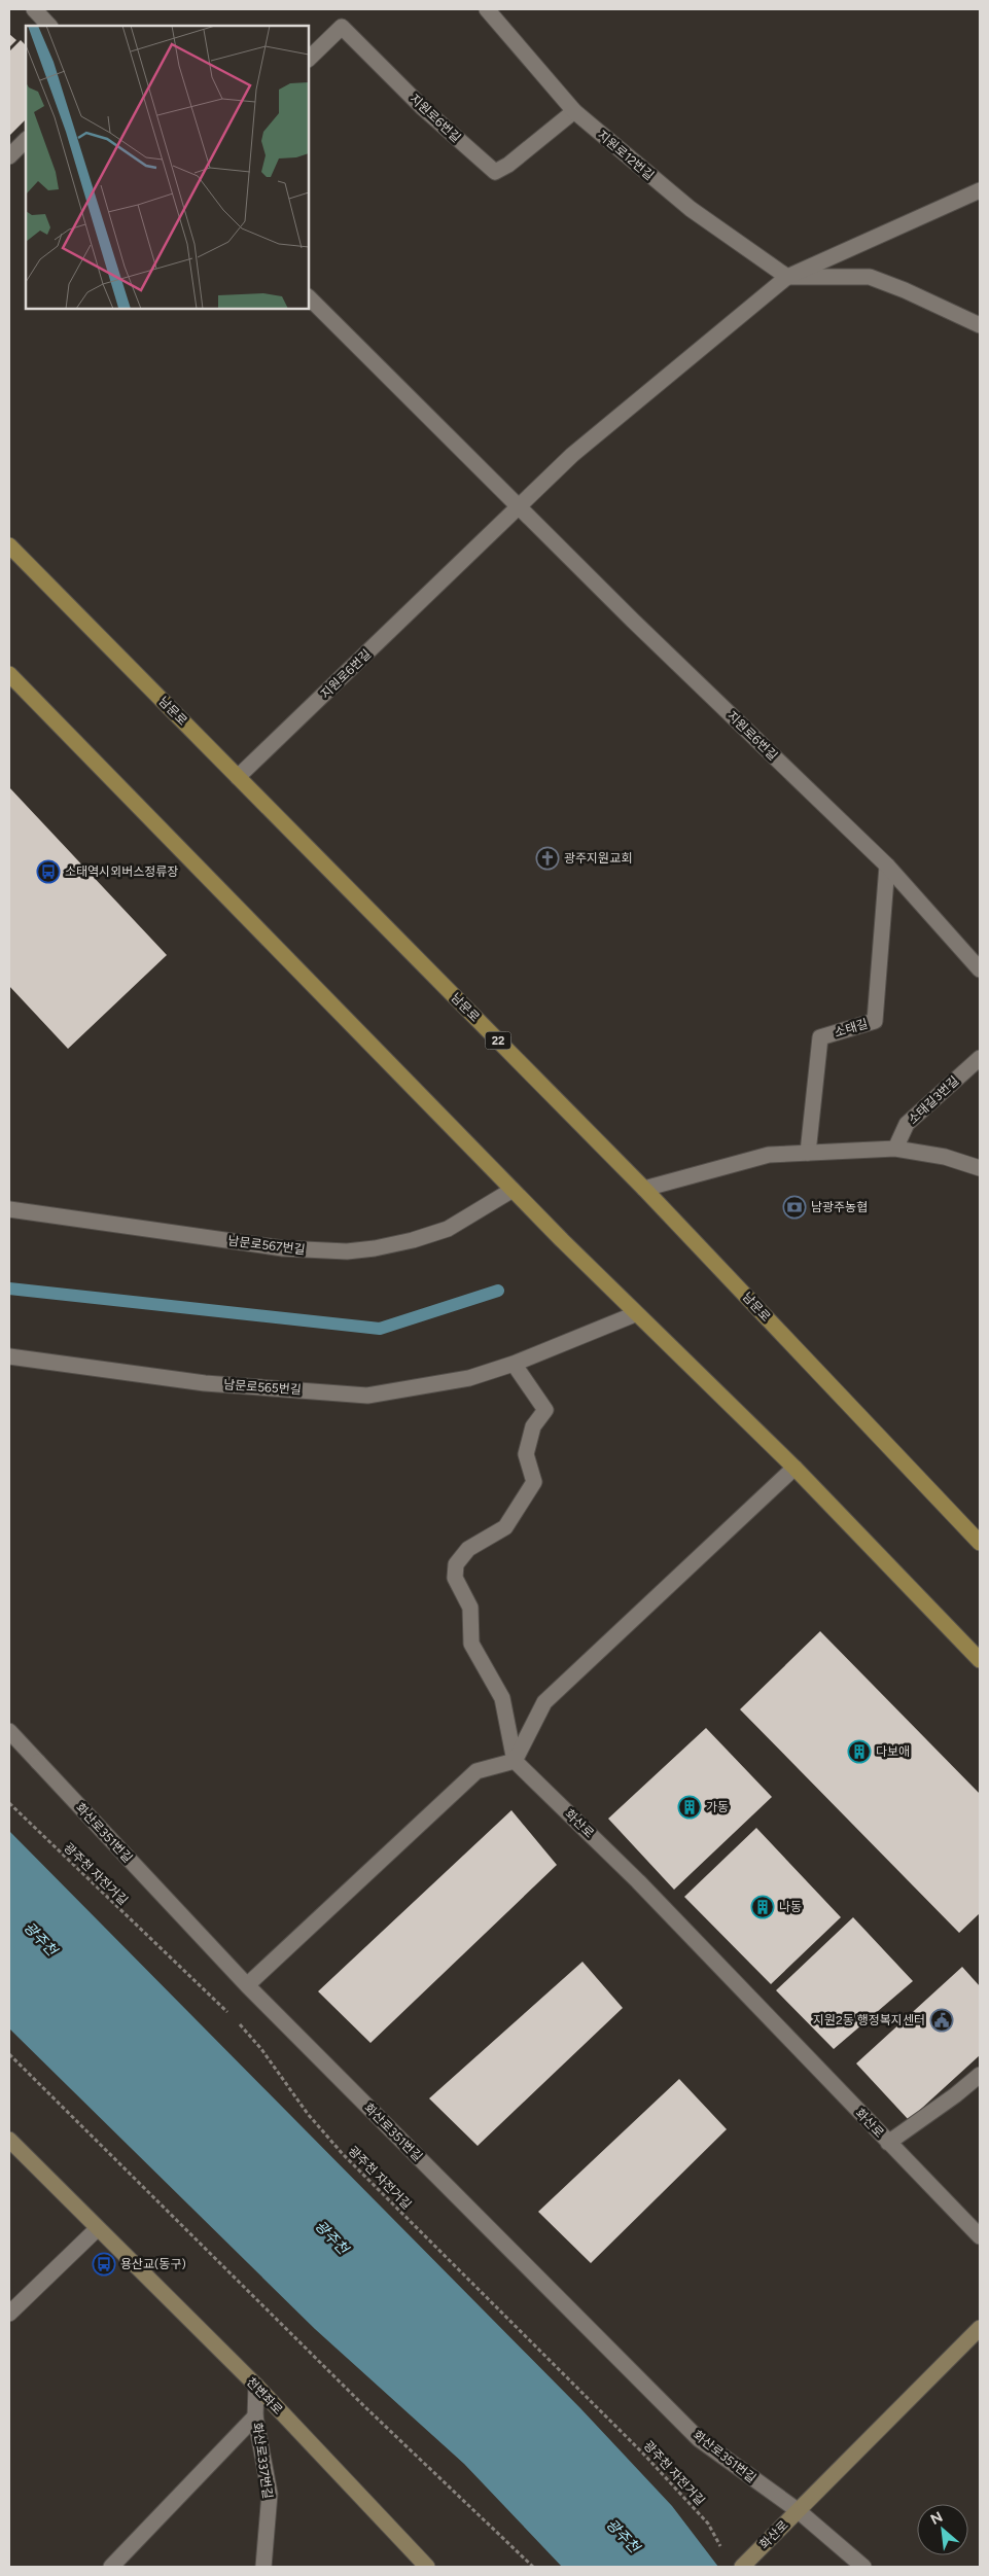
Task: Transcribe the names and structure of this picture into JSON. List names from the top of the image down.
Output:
{
  "streets": {
    "main road": [
      "남문로",
      "22",
      "화산로",
      "천변좌로"
    ],
    "street": [
      "지원로6번길",
      "지원로12번길",
      "소태길",
      "소태길3번길",
      "남문로567번길",
      "남문로565번길",
      "화산로351번길",
      "화산로337번길"
    ],
    "path": ["광주천 자전거길"]
  },
  "crossings": [
    ["지원로6번길", "지원로12번길"],
    ["지원로6번길", "남문로"],
    ["지원로6번길", "소태길"],
    ["화산로", "화산로351번길"],
    ["천변좌로", "화산로337번길"]
  ],
  "water": ["광주천"],
  "places": {
    "church": ["광주지원교회"],
    "bus stop": ["소태역시외버스정류장", "용산교(동구)"],
    "bank": ["남광주농협"],
    "building": ["다보애", "가동", "나동"],
    "public building": ["지원2동 행정복지센터"]
  },
  "north": "top left"
}
